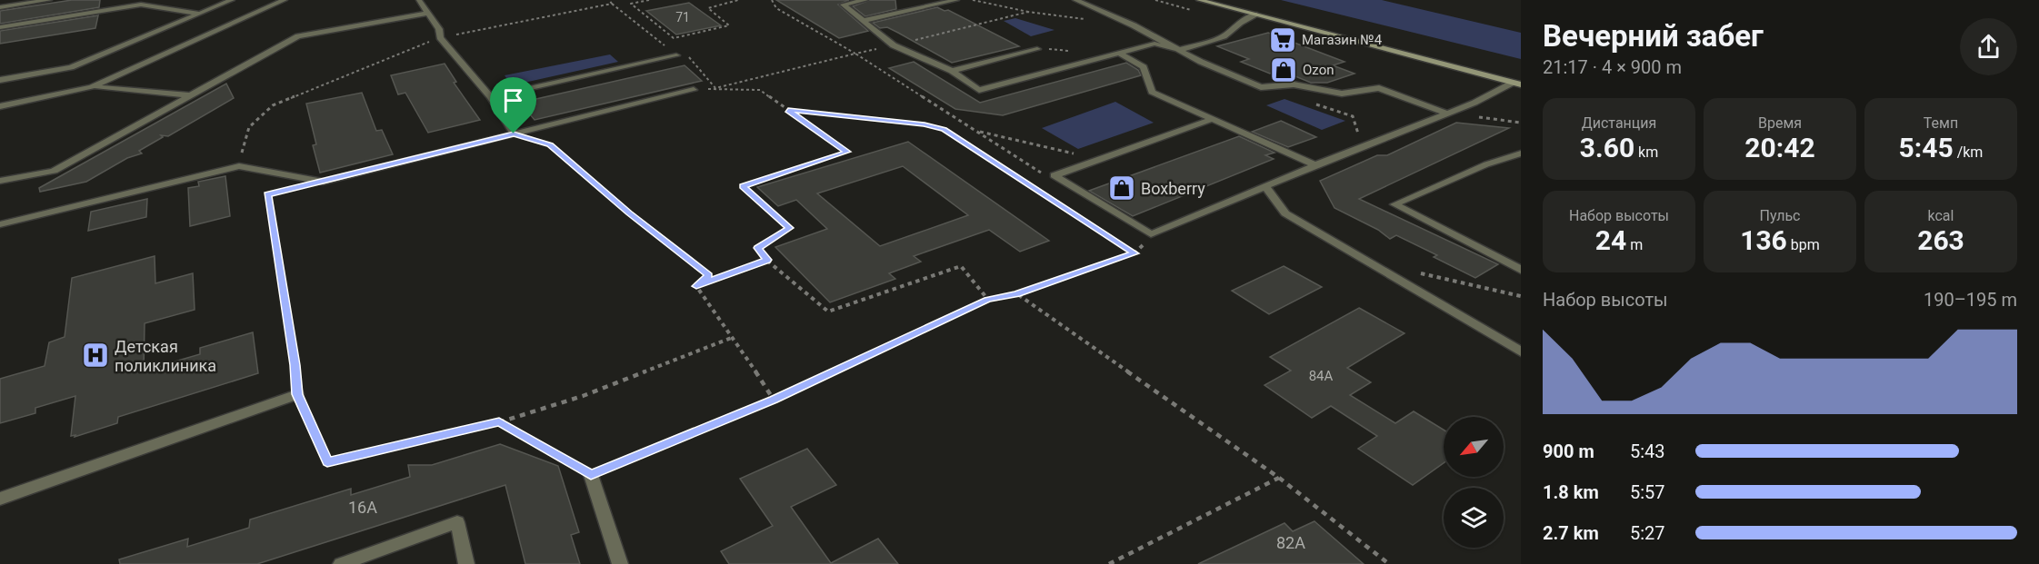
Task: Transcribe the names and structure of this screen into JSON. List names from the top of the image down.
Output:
{
  "places": {
    "supermarket": ["Магазин №4"],
    "shop": ["Ozon", "Boxberry"],
    "hospital": ["Детская поликлиника"]
  },
  "house_numbers": [
    "71",
    "84А",
    "16А",
    "82А"
  ],
  "north": "bottom left",
  "page": {
    "heading": ["Вечерний забег", "21:17 · 4 × 900 m"],
    "stats": [
      ["Дистанция", "3.60 km"],
      ["Время", "20:42"],
      ["Темп", "5:45 /km"],
      ["Набор высоты", "24 m"],
      ["Пульс", "136 bpm"],
      ["kcal", "263"]
    ],
    "chart": ["Набор высоты", "190–195 m"],
    "list": [
      {
        "name": "900 m",
        "note": "5:43"
      },
      {
        "name": "1.8 km",
        "note": "5:57"
      },
      {
        "name": "2.7 km",
        "note": "5:27"
      }
    ]
  }
}
